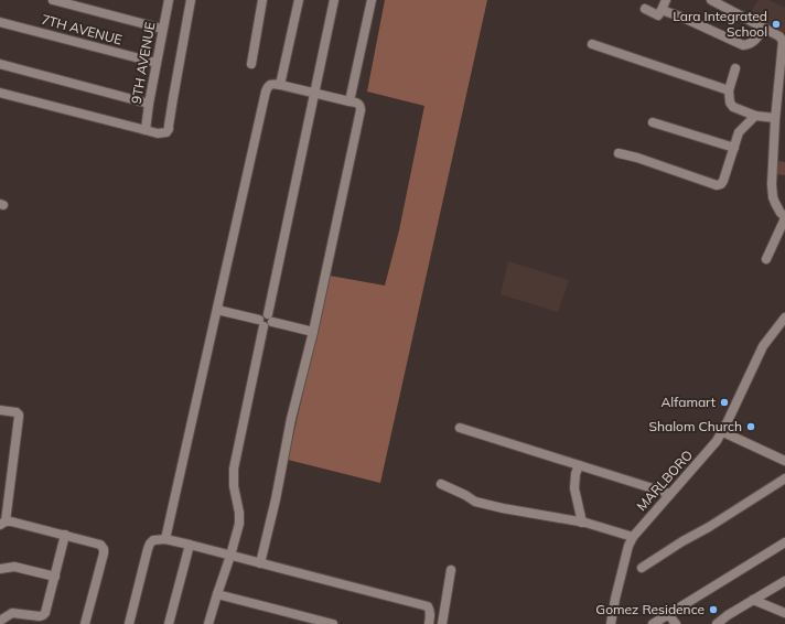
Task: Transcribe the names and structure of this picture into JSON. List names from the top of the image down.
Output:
{
  "streets": {
    "street": ["7TH AVENUE", "9TH AVENUE", "MARLBORO"]
  },
  "crossings": [
    ["7TH AVENUE", "9TH AVENUE"]
  ],
  "places": [
    "Lara Integrated School",
    "Alfamart",
    "Shalom Church",
    "Gomez Residence"
  ]
}
